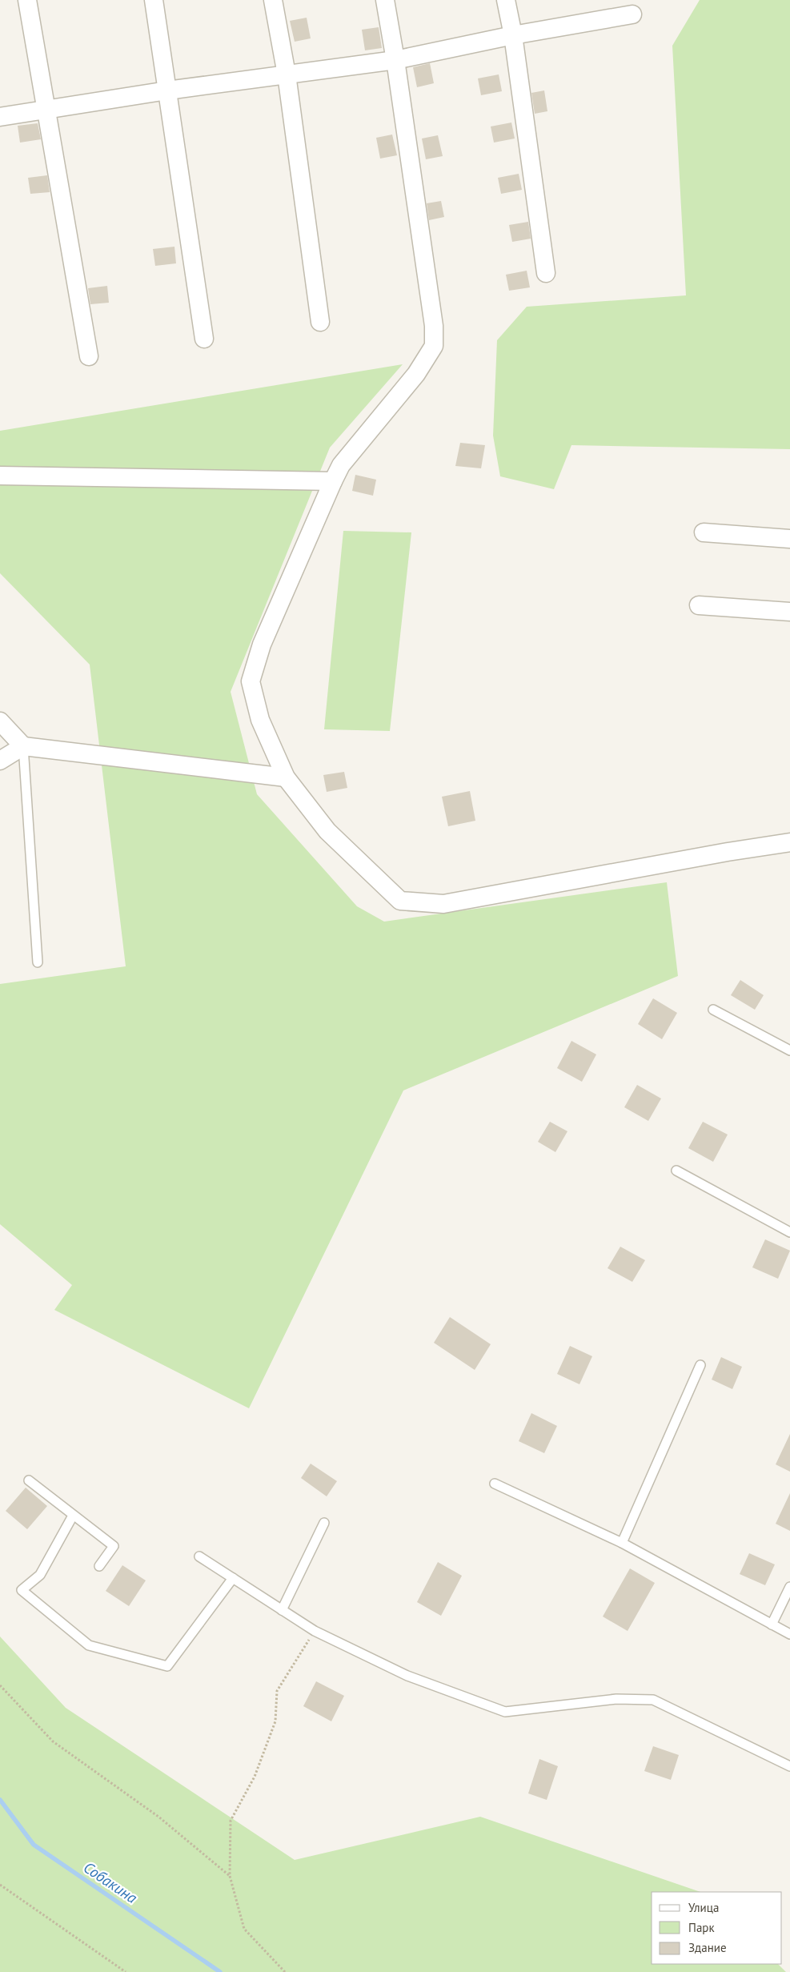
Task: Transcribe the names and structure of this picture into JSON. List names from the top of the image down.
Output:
{
  "water": ["Собакина"],
  "legend": ["Улица", "Парк", "Здание"]
}
